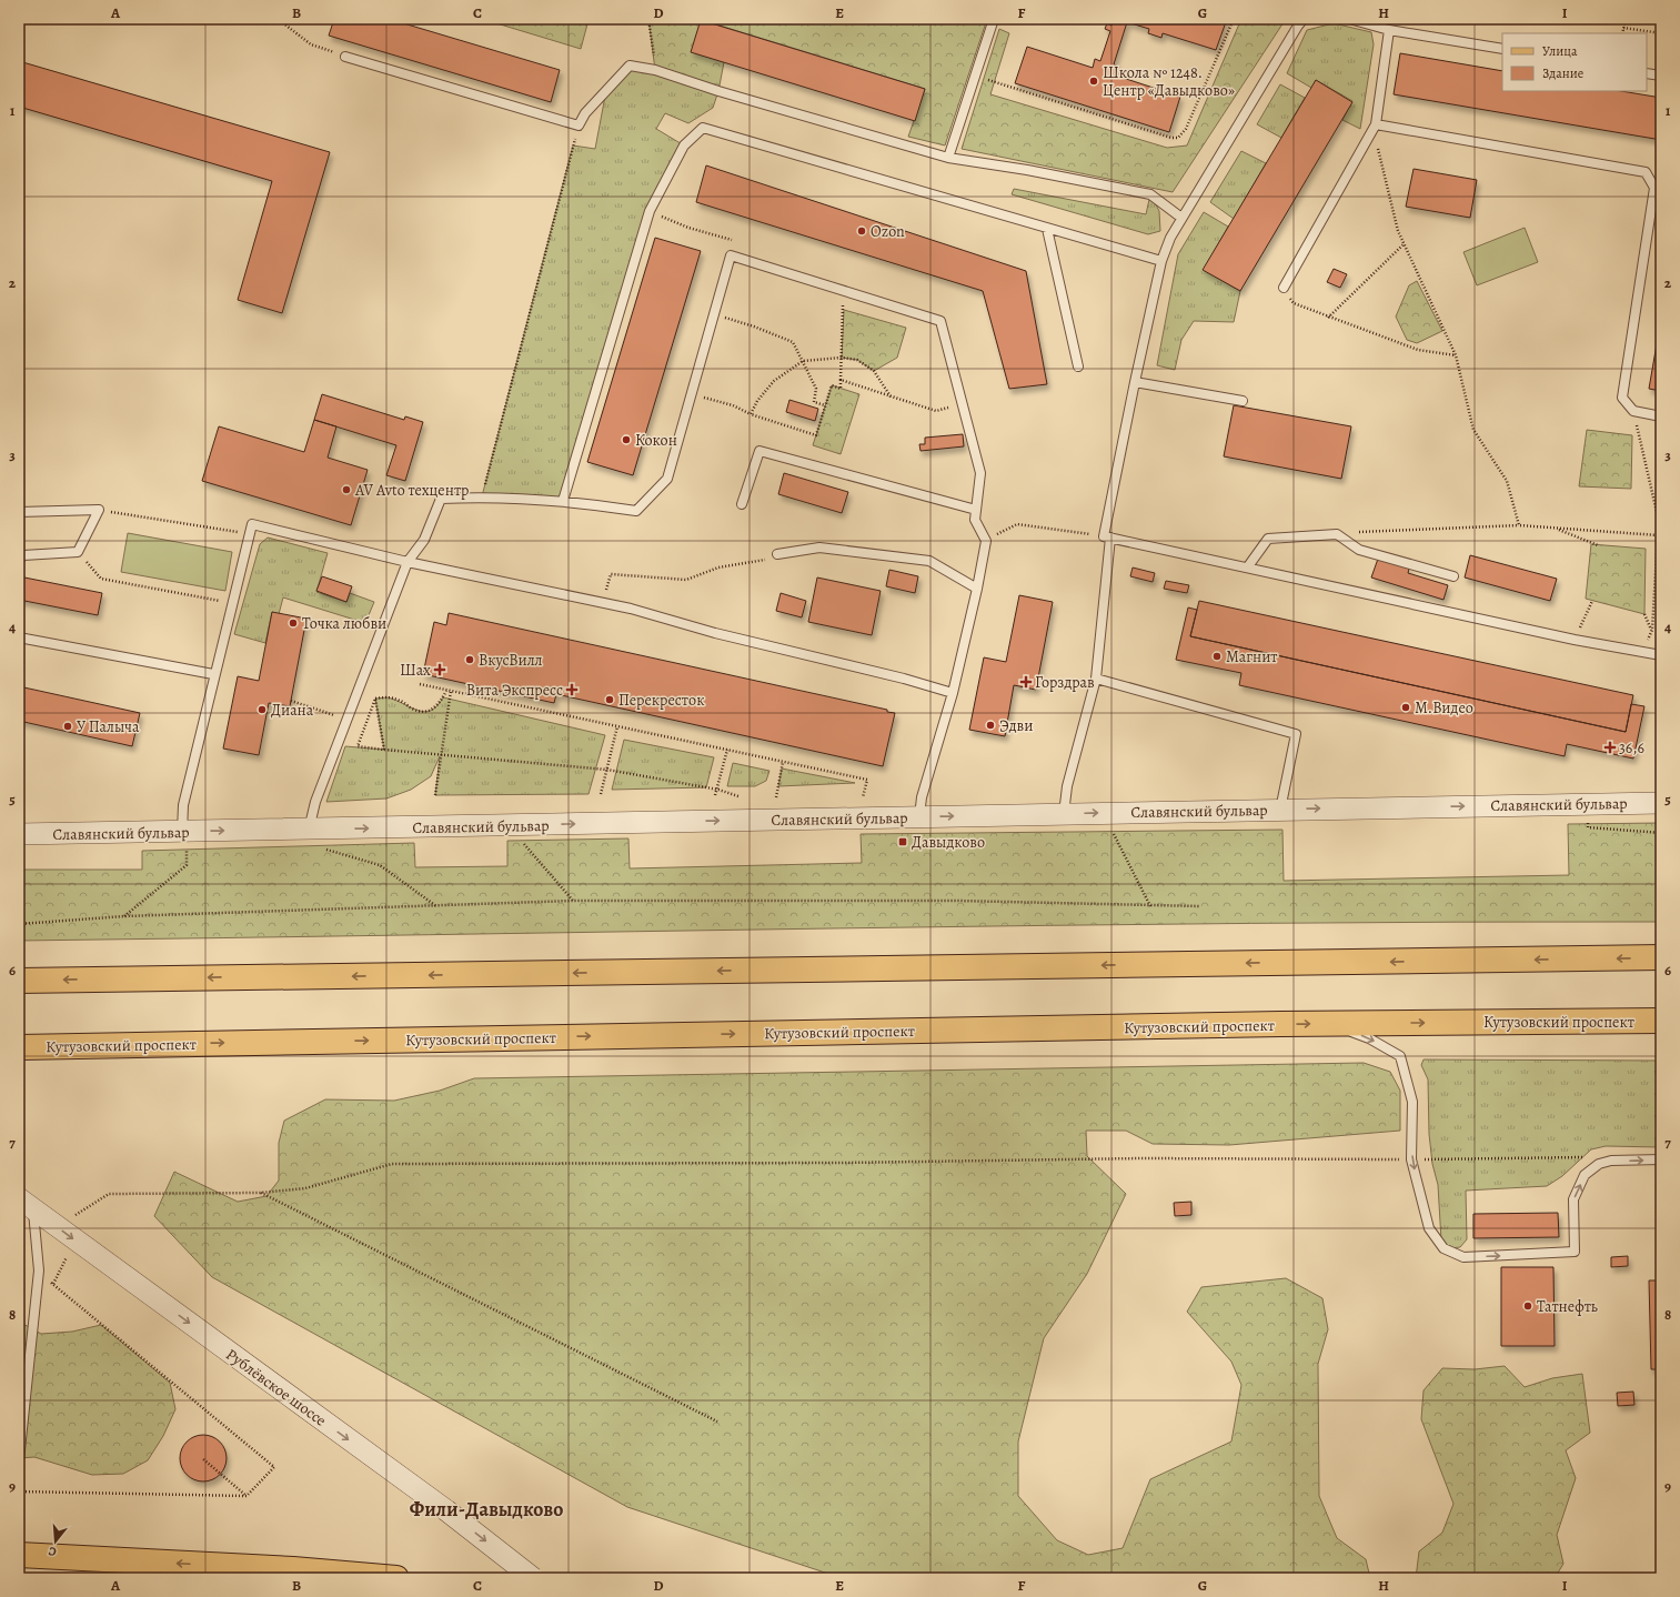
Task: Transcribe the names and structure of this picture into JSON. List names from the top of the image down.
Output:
{
  "streets": {
    "main road": ["Кутузовский проспект"],
    "street": ["Славянский бульвар", "Рублёвское шоссе"]
  },
  "one_way": ["Славянский бульвар", "Рублёвское шоссе"],
  "districts": ["Фили-Давыдково"],
  "places": {
    "other": [
      "Школа № 1248. Центр «Давыдково»",
      "Ozon",
      "Кокон",
      "AV Avto техцентр",
      "Точка любви",
      "Магнит",
      "ВкусВилл",
      "Перекресток",
      "М.Видео",
      "Диана",
      "Эдви",
      "У Палыча",
      "Татнефть"
    ],
    "health": [
      "Шах",
      "Горздрав",
      "Вита Экспресс",
      "36,6"
    ],
    "transit": ["Давыдково"]
  },
  "legend": ["Улица", "Здание"],
  "north": "bottom",
  "grid": {
    "columns": [
      "A",
      "B",
      "C",
      "D",
      "E",
      "F",
      "G",
      "H",
      "I"
    ],
    "rows": [
      "1",
      "2",
      "3",
      "4",
      "5",
      "6",
      "7",
      "8",
      "9"
    ]
  }
}
